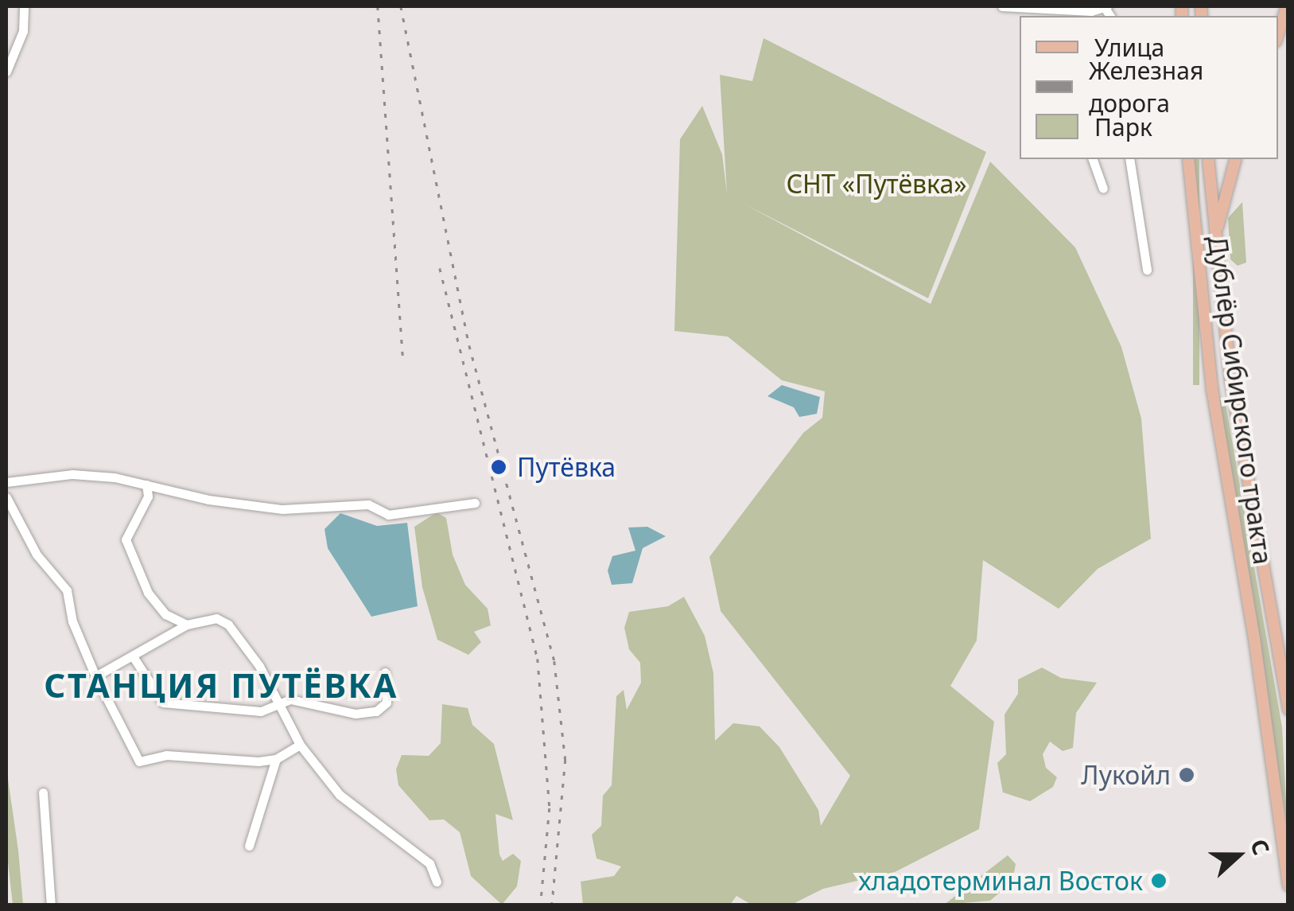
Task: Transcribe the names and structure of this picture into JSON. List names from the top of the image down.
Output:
{
  "streets": {
    "main road": ["Дублёр Сибирского тракта"]
  },
  "districts": ["СТАНЦИЯ ПУТЁВКА"],
  "parks": ["СНТ «Путёвка»"],
  "places": ["Путёвка", "Лукойл", "хладотерминал Восток"],
  "legend": ["Улица", "Железная дорога", "Парк"],
  "north": "right"
}
